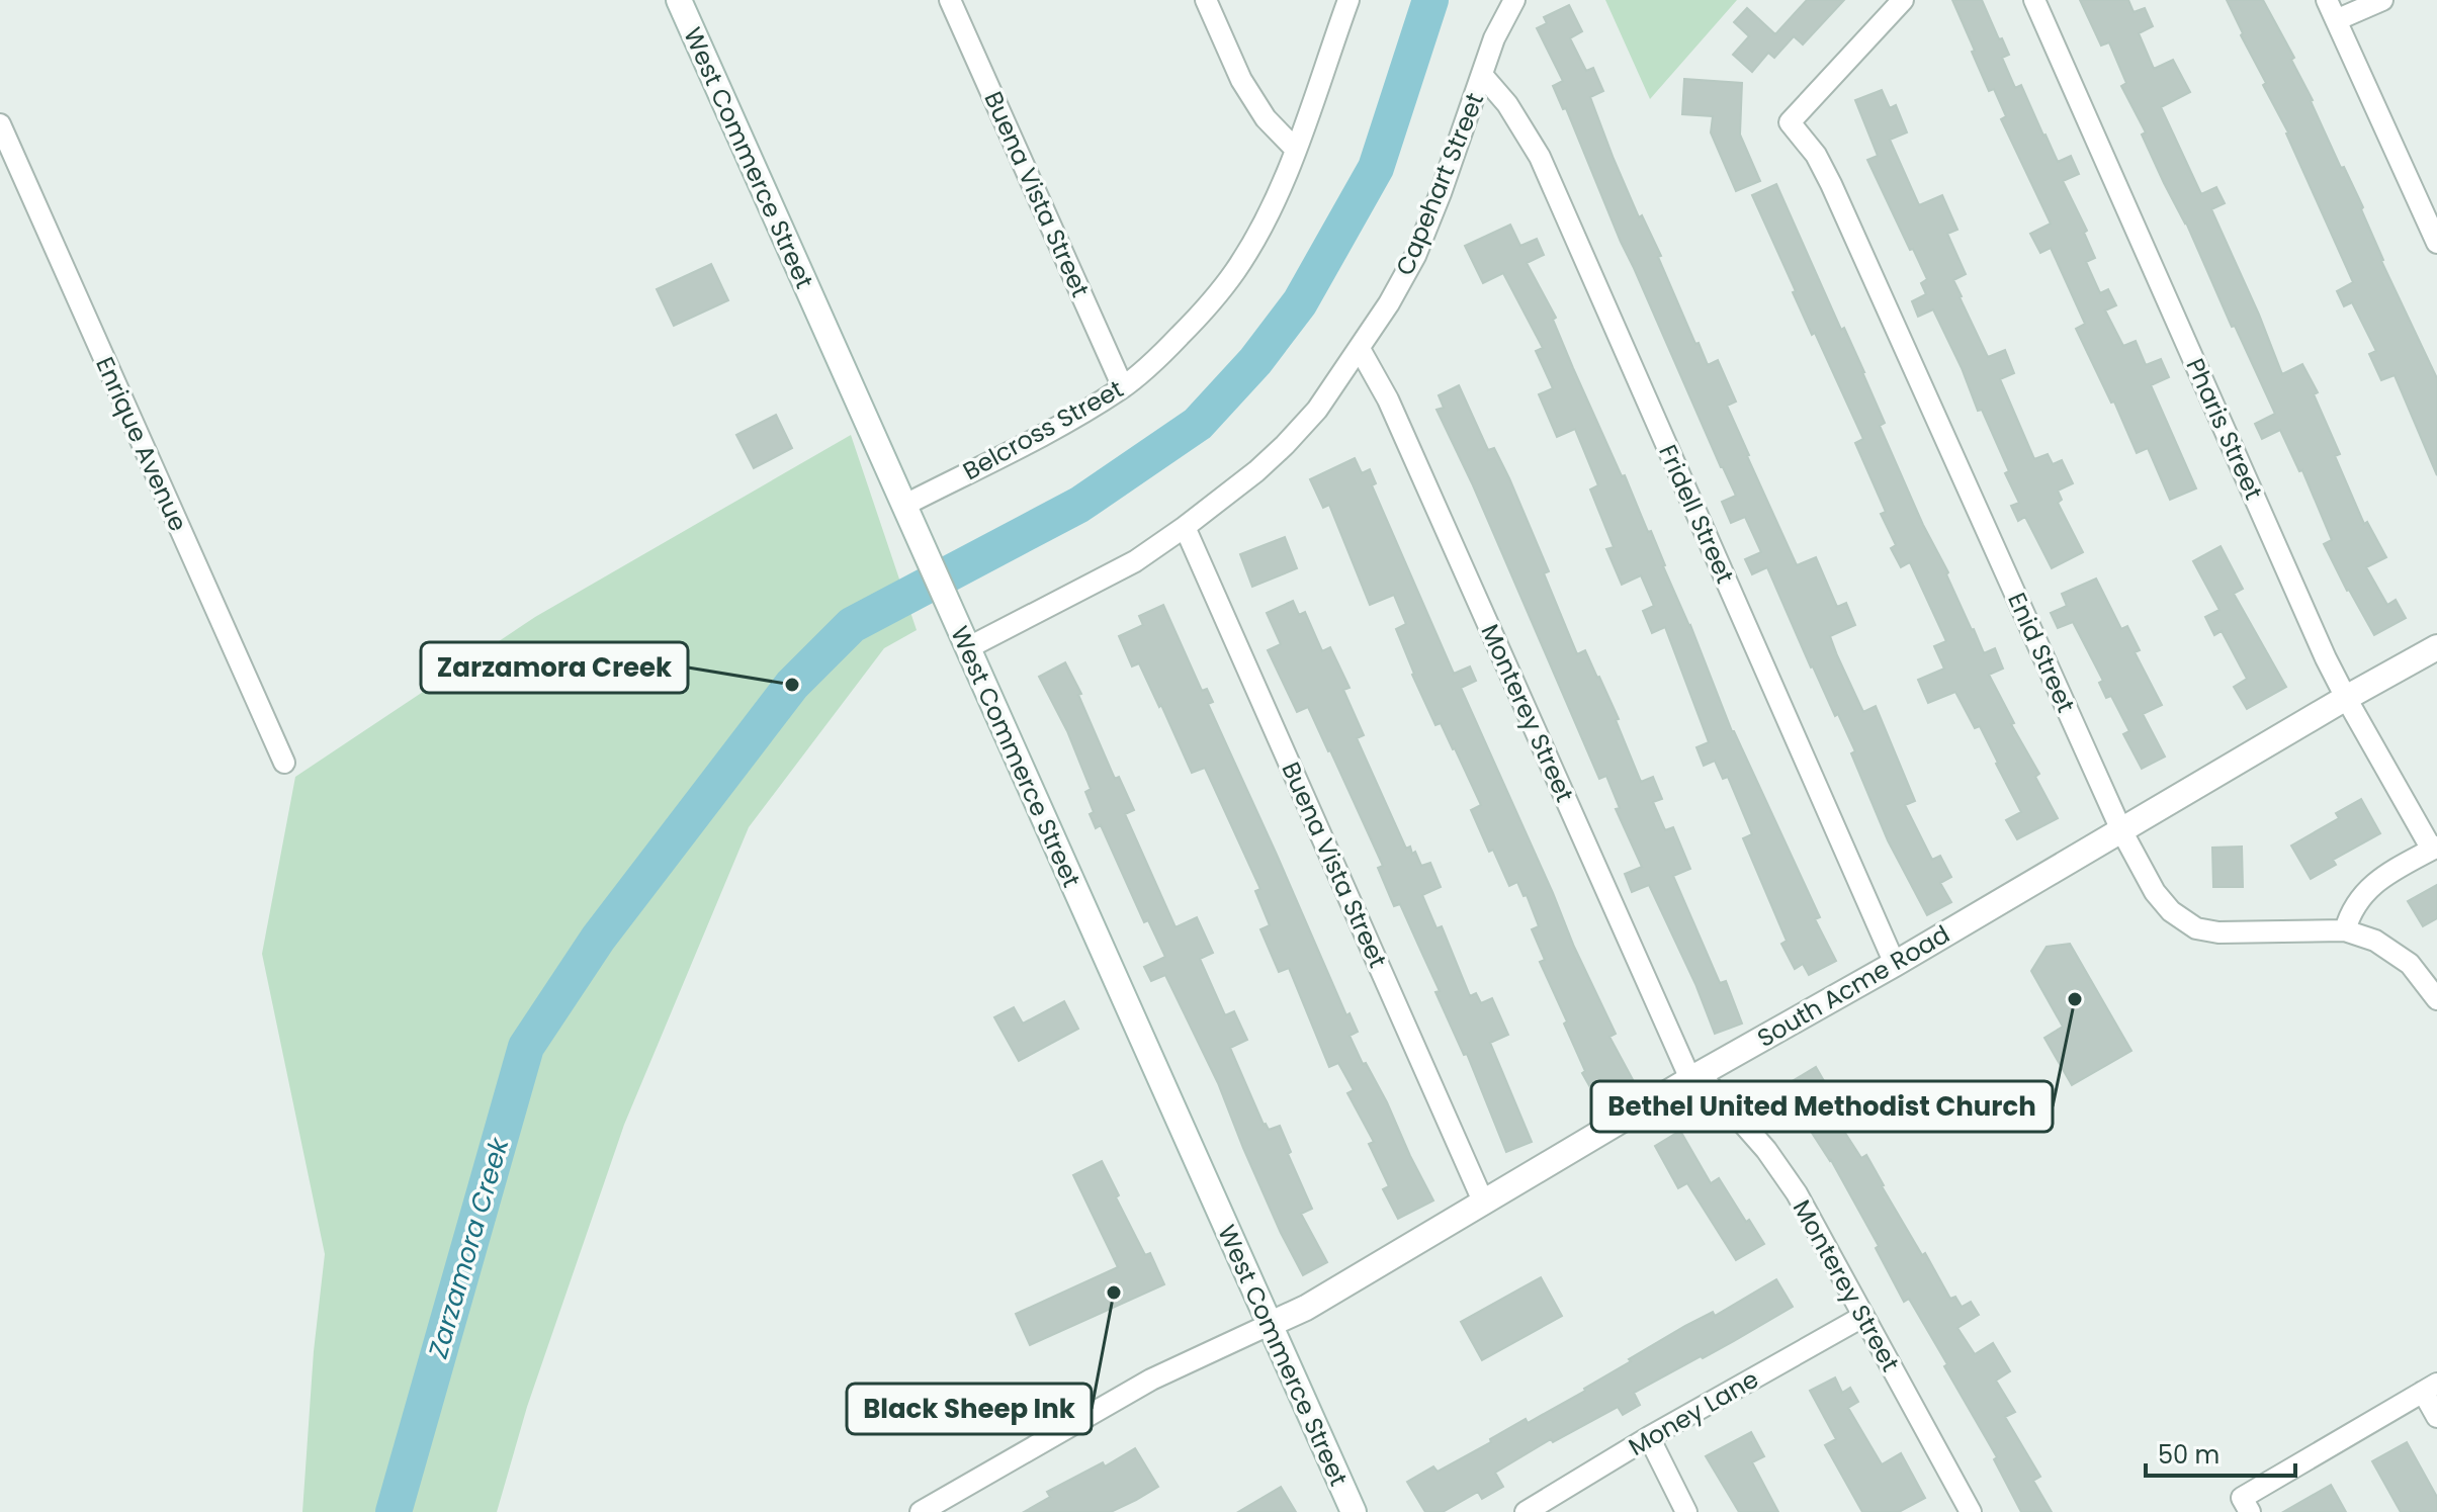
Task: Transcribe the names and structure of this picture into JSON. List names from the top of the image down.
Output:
{
  "streets": {
    "main road": ["West Commerce Street", "South Acme Road"],
    "street": [
      "Capehart Street",
      "Buena Vista Street",
      "Pharis Street",
      "Belcross Street",
      "Enrique Avenue",
      "Fridell Street",
      "Enid Street",
      "Monterey Street",
      "Money Lane"
    ]
  },
  "crossings": [
    ["West Commerce Street", "Capehart Street"],
    ["West Commerce Street", "Belcross Street"],
    ["West Commerce Street", "South Acme Road"],
    ["Capehart Street", "Buena Vista Street"],
    ["Capehart Street", "Fridell Street"],
    ["Capehart Street", "Monterey Street"],
    ["Buena Vista Street", "Belcross Street"],
    ["Buena Vista Street", "South Acme Road"],
    ["Pharis Street", "South Acme Road"],
    ["Fridell Street", "South Acme Road"],
    ["Enid Street", "South Acme Road"],
    ["Monterey Street", "South Acme Road"],
    ["Monterey Street", "Money Lane"]
  ],
  "water": ["Zarzamora Creek"],
  "places": ["Zarzamora Creek", "Bethel United Methodist Church", "Black Sheep Ink"],
  "scale_bar": "50 m"
}
